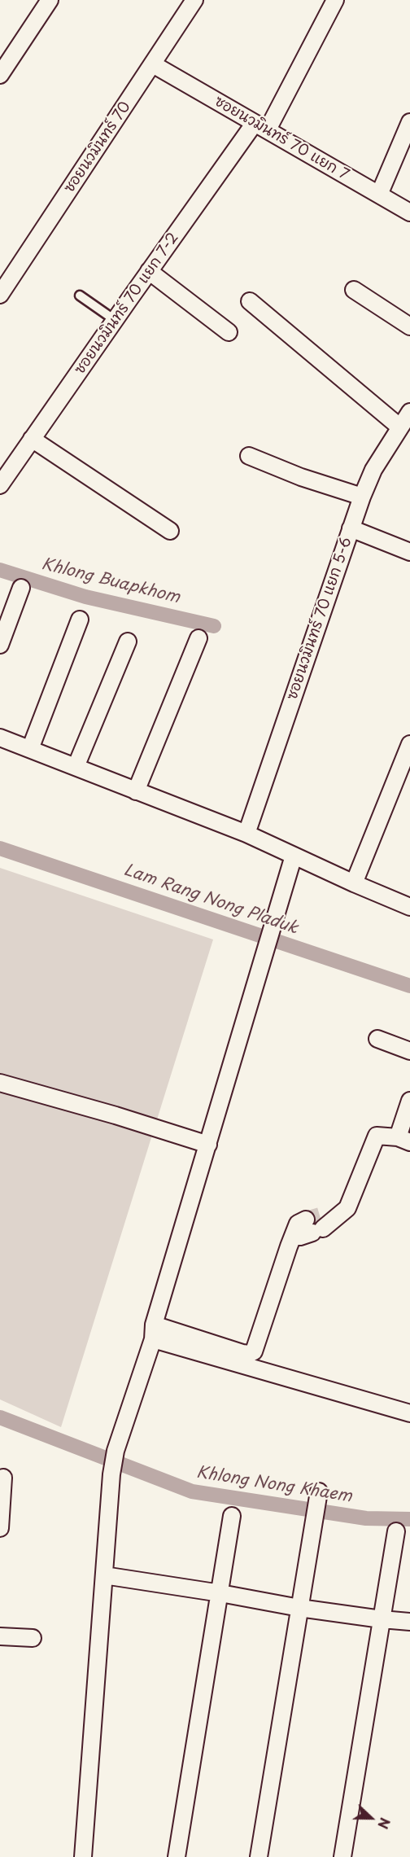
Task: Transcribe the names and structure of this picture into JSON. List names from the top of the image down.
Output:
{
  "streets": {
    "street": [
      "ซอยนวมินทร์ 70 แยก 7",
      "ซอยนวมินทร์ 70",
      "ซอยนวมินทร์ 70 แยก 7-2",
      "ซอยนวมินทร์ 70 แยก 5-6"
    ]
  },
  "crossings": [
    ["ซอยนวมินทร์ 70 แยก 7", "ซอยนวมินทร์ 70"],
    ["ซอยนวมินทร์ 70 แยก 7", "ซอยนวมินทร์ 70 แยก 7-2"]
  ],
  "water": ["Khlong Buapkhom", "Lam Rang Nong Pladuk", "Khlong Nong Khaem"],
  "north": "right"
}
